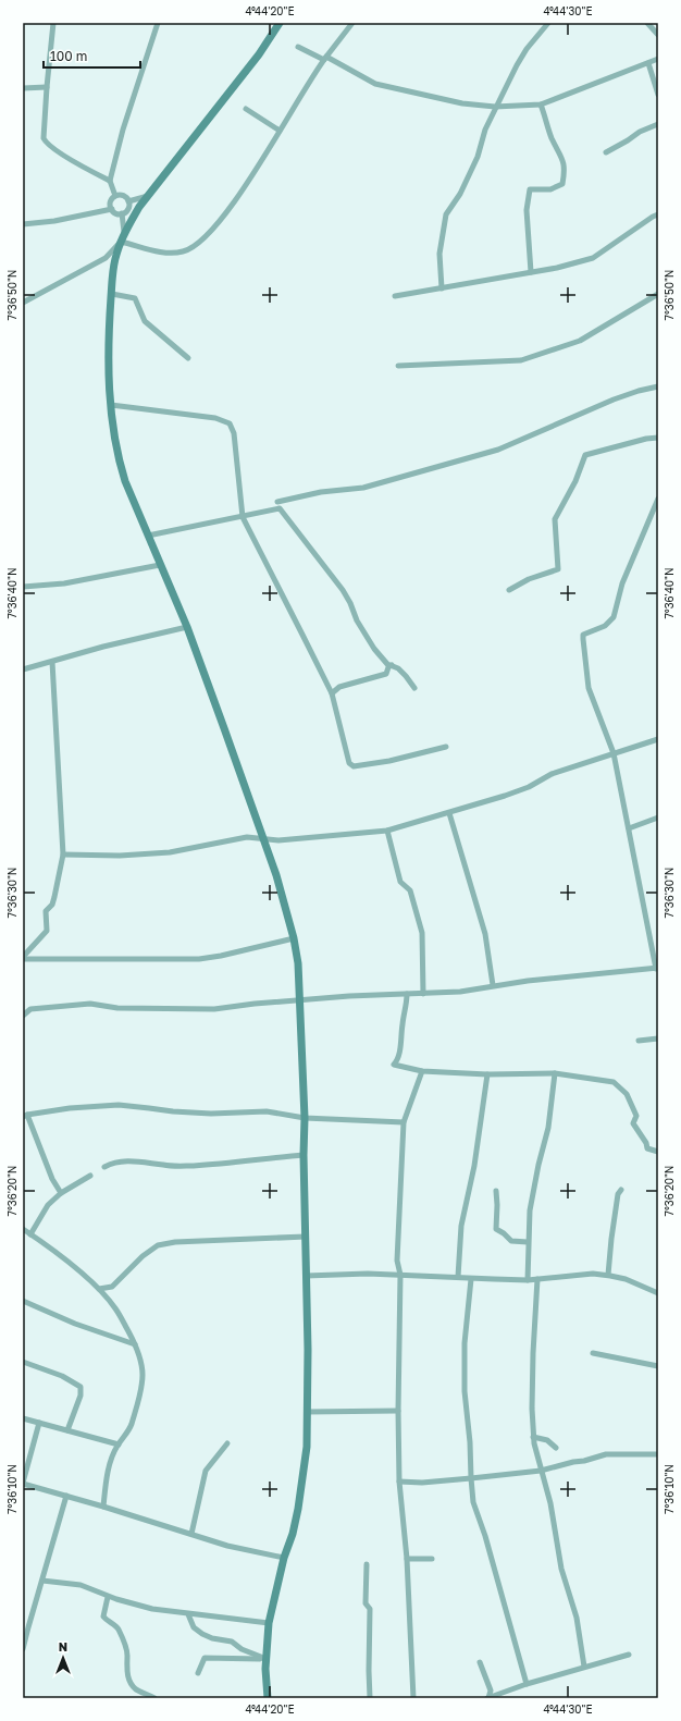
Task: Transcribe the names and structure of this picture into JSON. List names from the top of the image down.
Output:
{
  "scale_bar": "100 m",
  "north": "top",
  "coordinates": [
    "4°44'20\"E",
    "4°44'30\"E",
    "7°36'50\"N",
    "7°36'40\"N",
    "7°36'30\"N",
    "7°36'20\"N",
    "7°36'10\"N"
  ]
}
